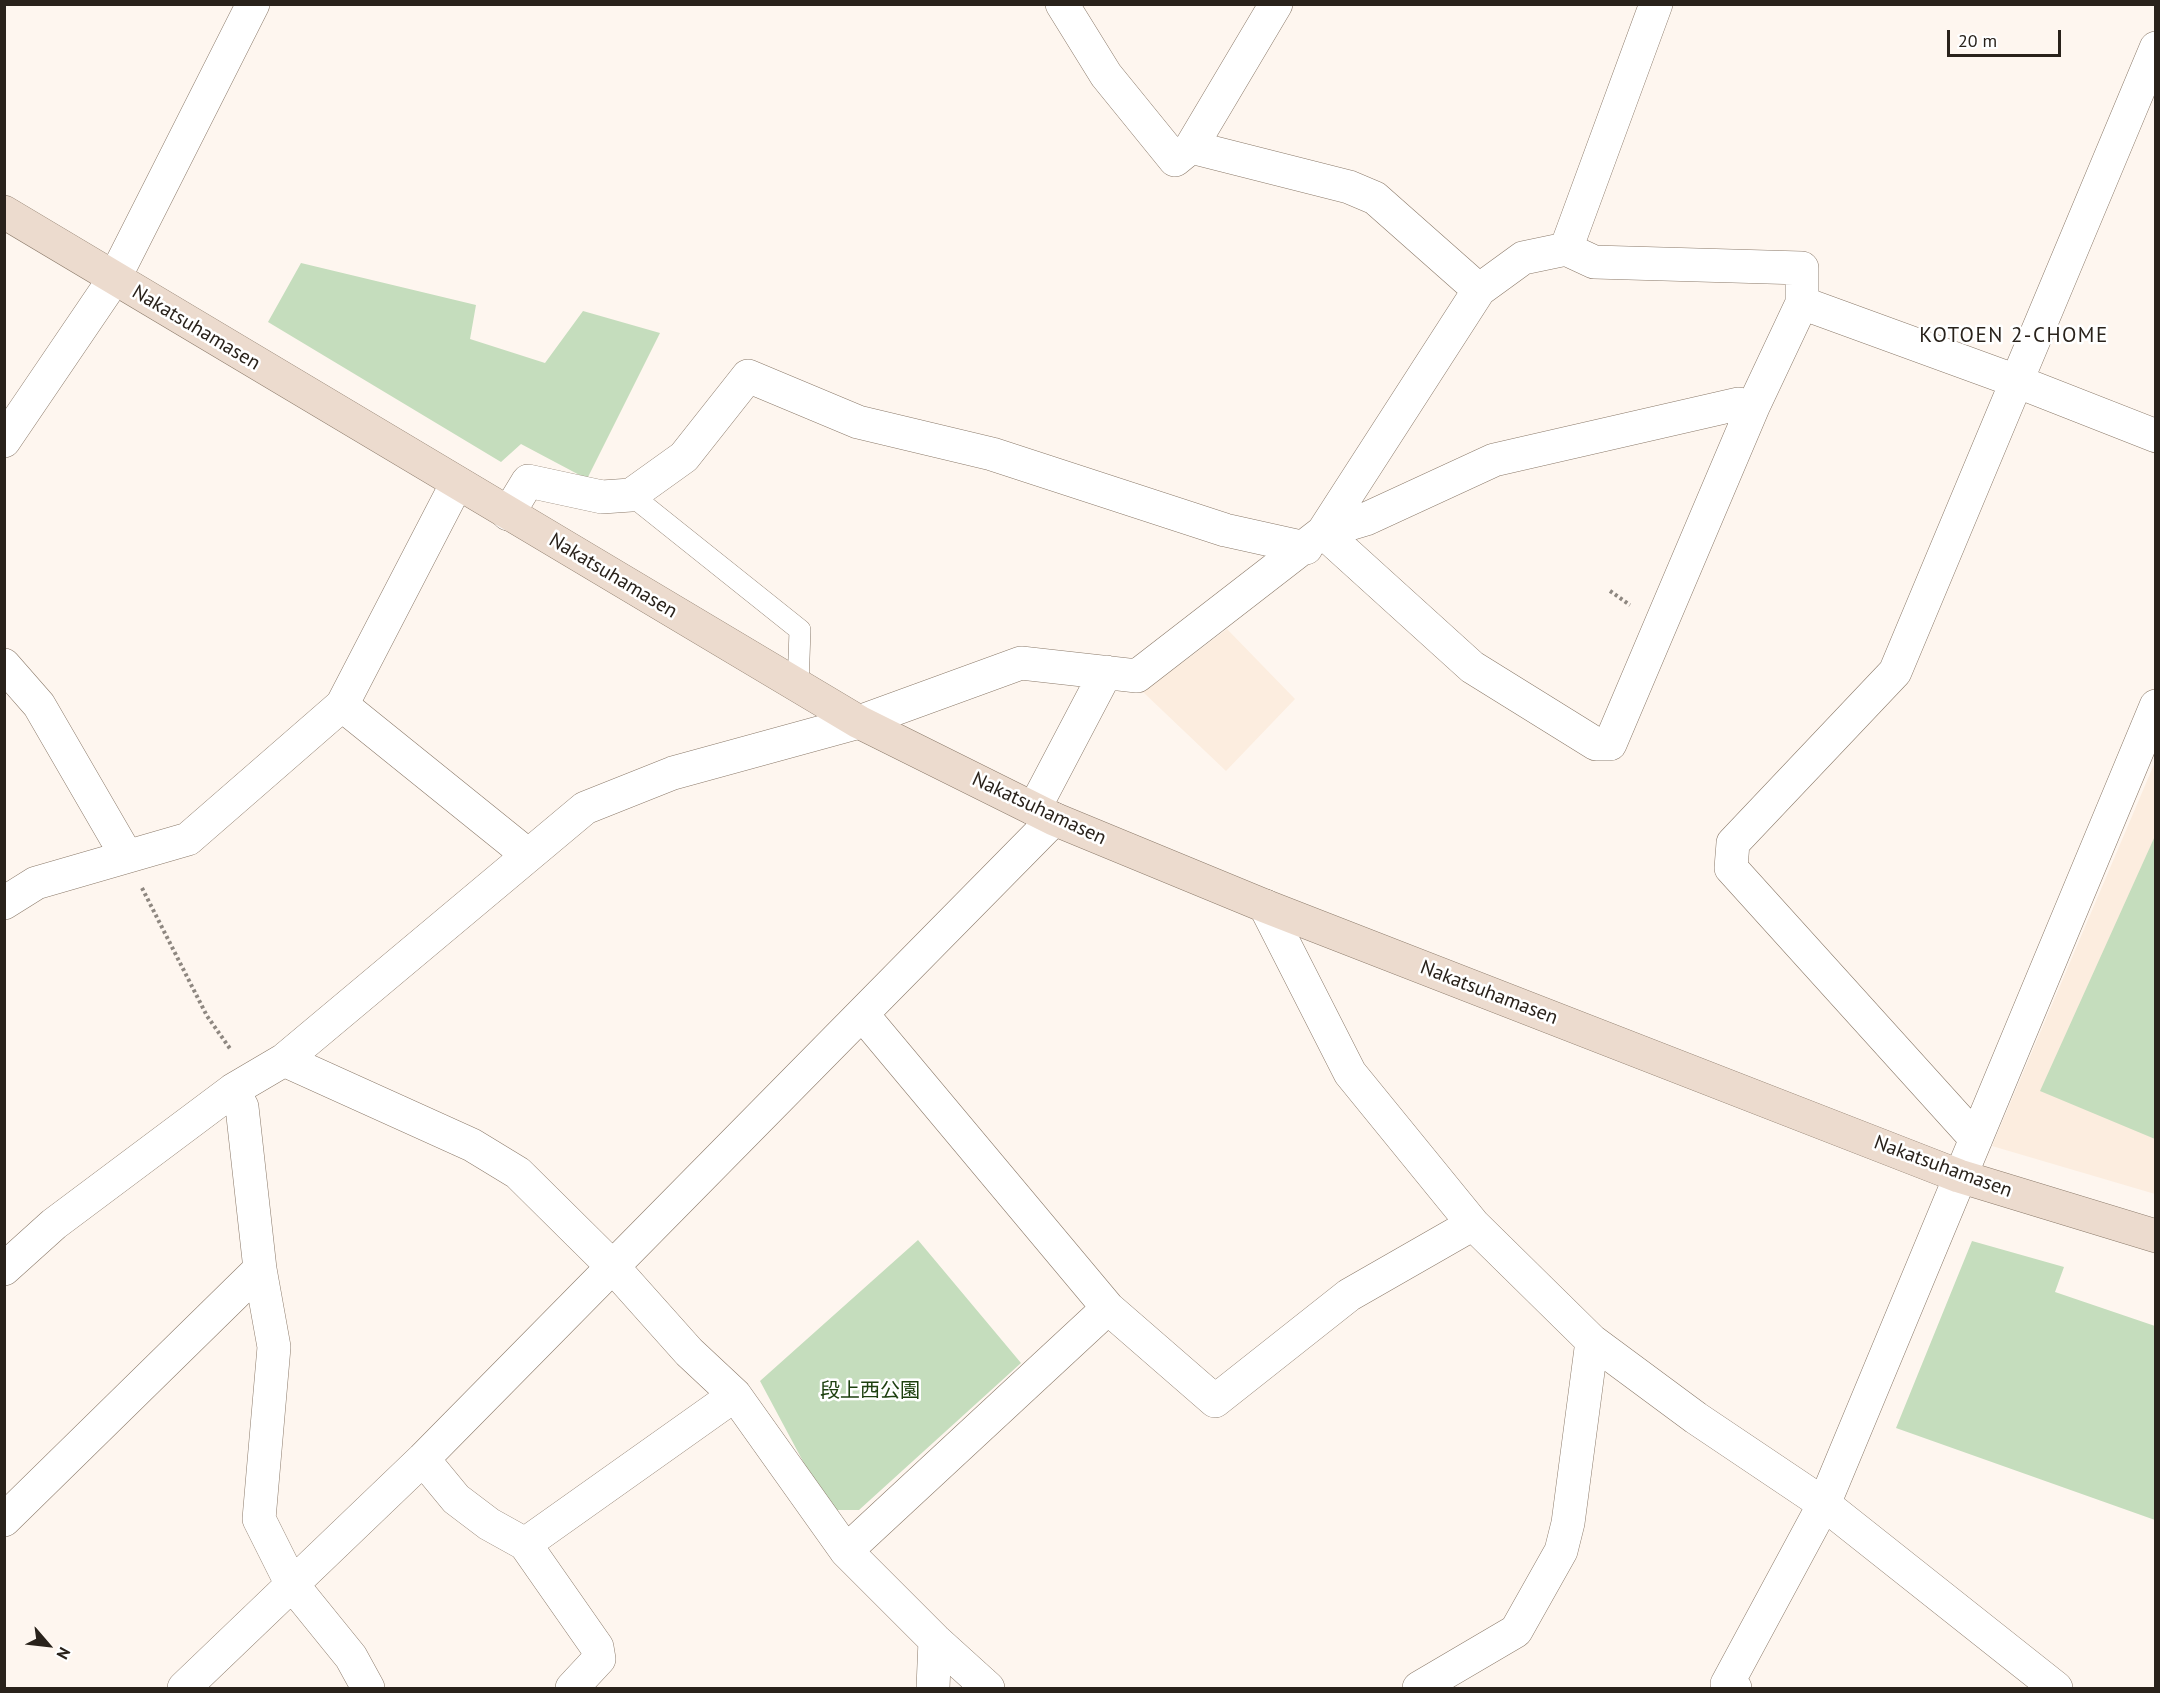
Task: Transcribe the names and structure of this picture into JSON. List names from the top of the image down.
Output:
{
  "streets": {
    "street": ["Nakatsuhamasen"]
  },
  "districts": ["KOTOEN 2-CHOME"],
  "parks": ["段上西公園"],
  "scale_bar": "20 m",
  "north": "bottom right"
}
